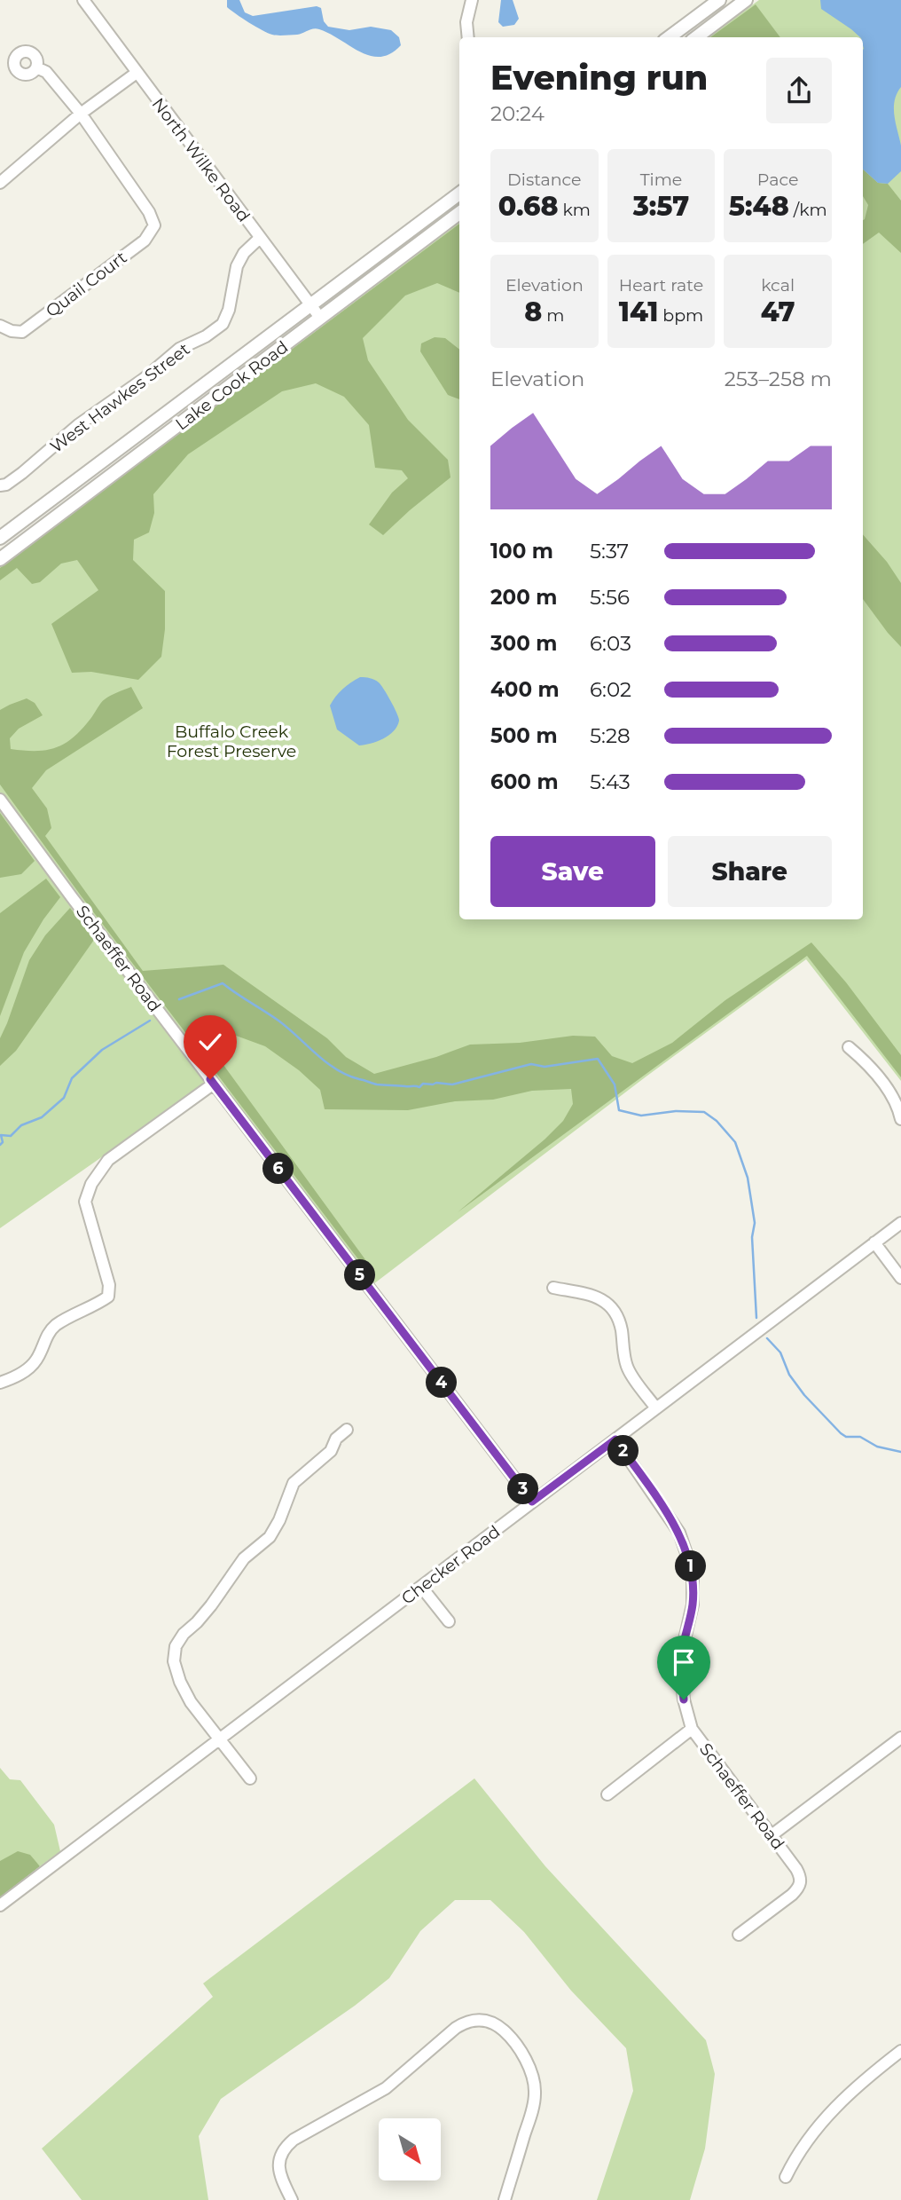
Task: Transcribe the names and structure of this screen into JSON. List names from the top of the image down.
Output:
{
  "streets": {
    "main road": ["Lake Cook Road"],
    "street": [
      "North Wilke Road",
      "Quail Court",
      "West Hawkes Street",
      "Schaeffer Road",
      "Checker Road"
    ]
  },
  "crossings": [
    ["North Wilke Road", "Lake Cook Road"],
    ["North Wilke Road", "West Hawkes Street"],
    ["Schaeffer Road", "Checker Road"]
  ],
  "parks": ["Buffalo Creek Forest Preserve"],
  "north": "bottom right",
  "page": {
    "heading": ["Evening run", "20:24"],
    "stats": [
      ["Distance", "0.68 km"],
      ["Time", "3:57"],
      ["Pace", "5:48 /km"],
      ["Elevation", "8 m"],
      ["Heart rate", "141 bpm"],
      ["kcal", "47"]
    ],
    "chart": ["Elevation", "253–258 m"],
    "list": [
      {
        "name": "100 m",
        "note": "5:37"
      },
      {
        "name": "200 m",
        "note": "5:56"
      },
      {
        "name": "300 m",
        "note": "6:03"
      },
      {
        "name": "400 m",
        "note": "6:02"
      },
      {
        "name": "500 m",
        "note": "5:28"
      },
      {
        "name": "600 m",
        "note": "5:43"
      }
    ],
    "buttons": ["Save", "Share"],
    "pins": [
      "6",
      "5",
      "4",
      "2",
      "3",
      "1"
    ]
  }
}
